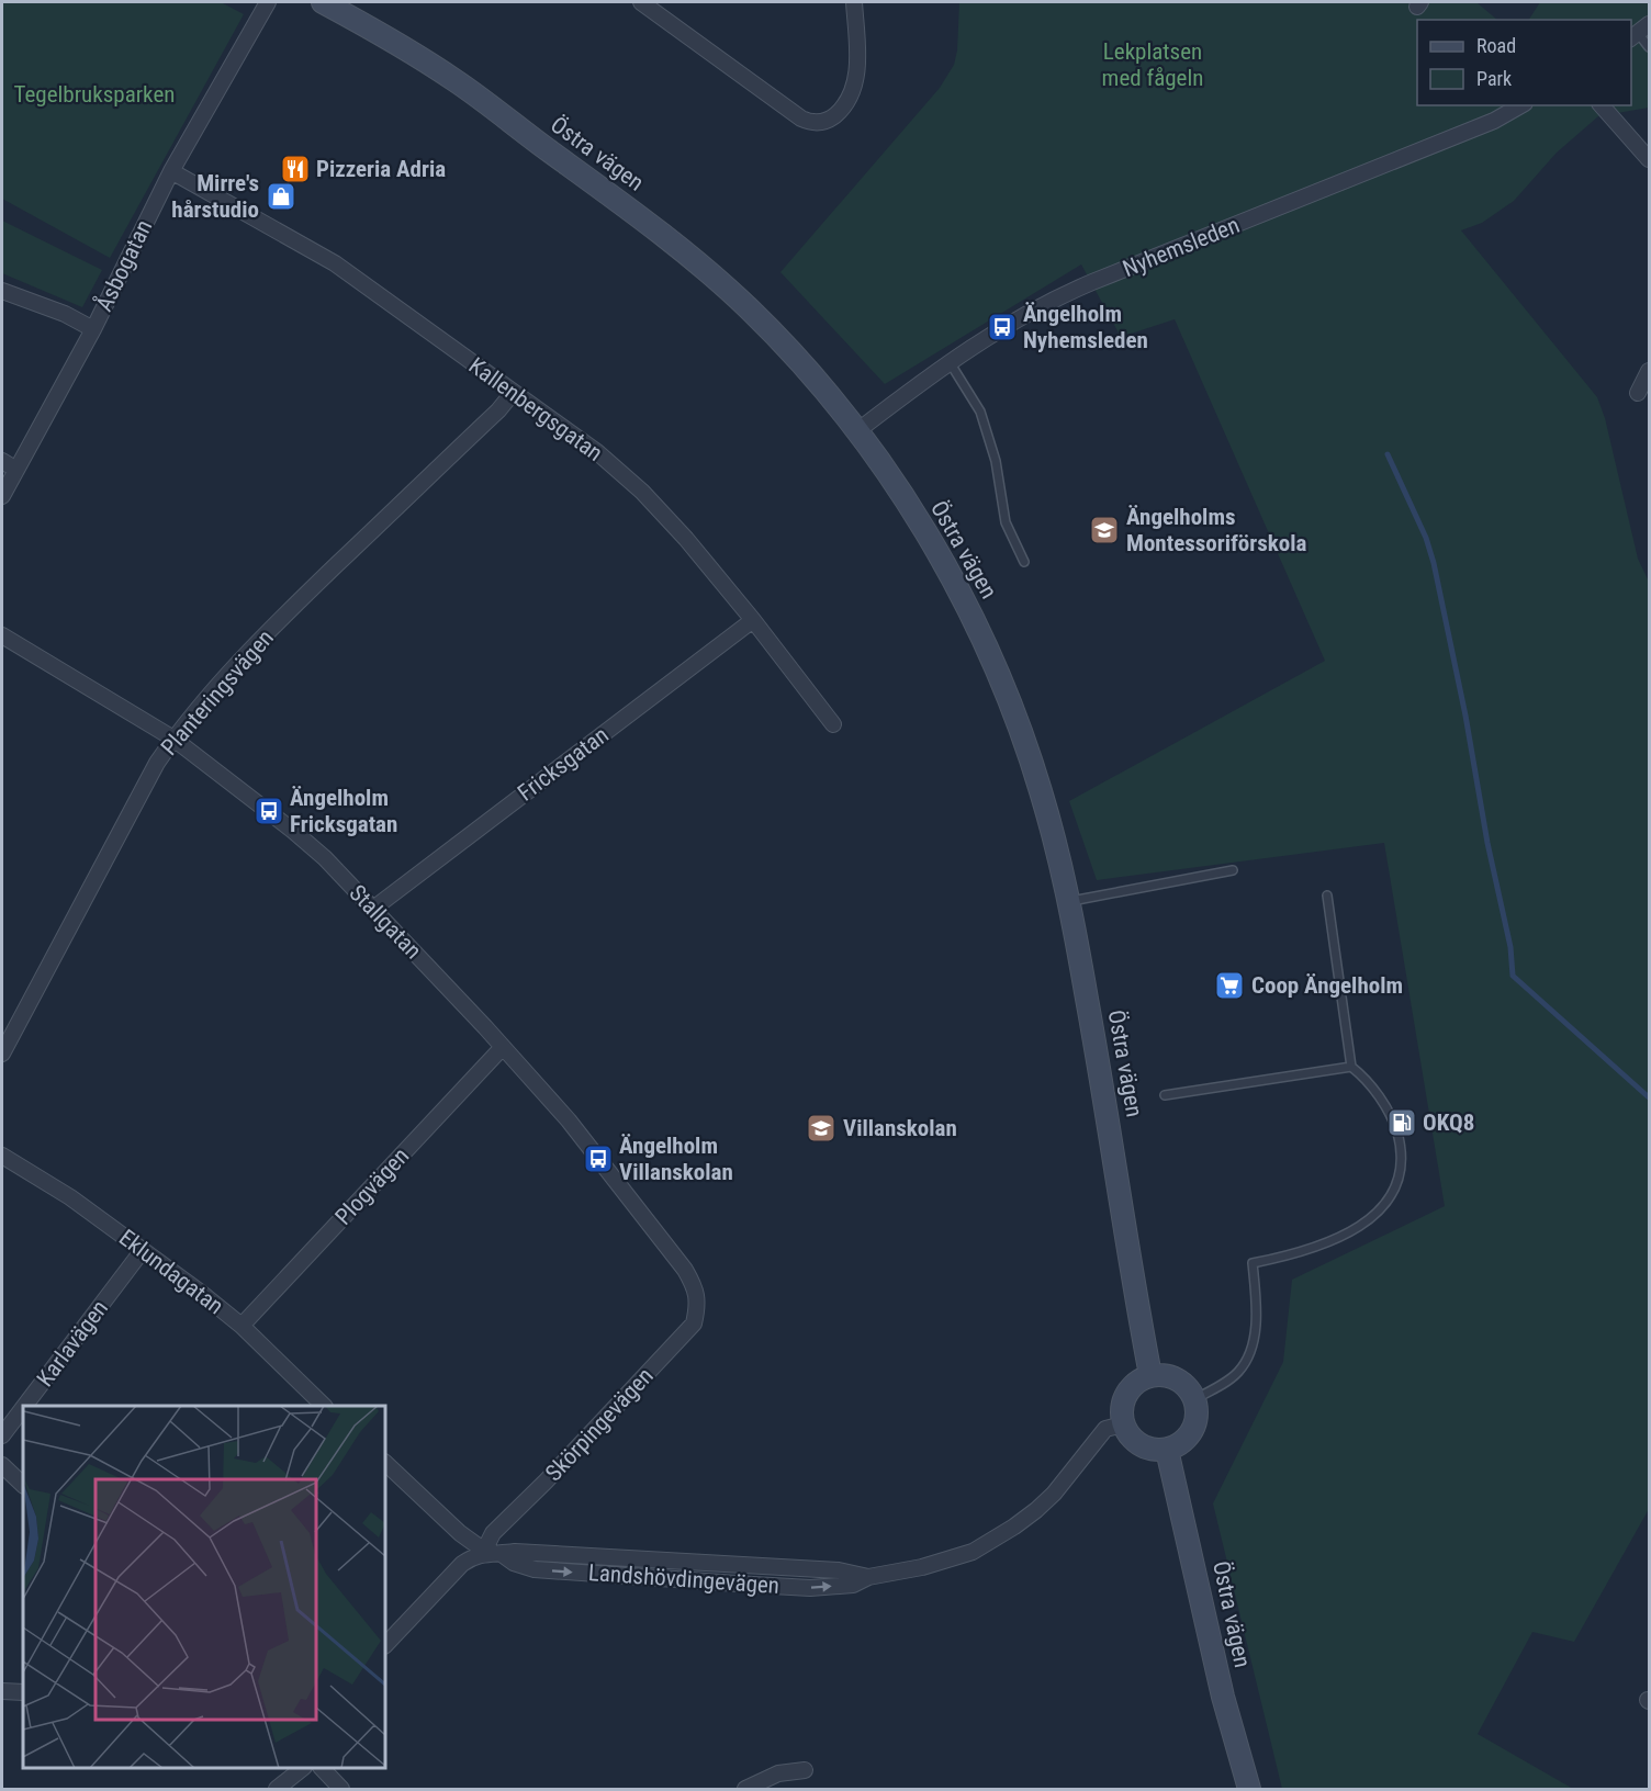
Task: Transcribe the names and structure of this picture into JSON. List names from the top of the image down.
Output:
{
  "streets": {
    "main road": ["Östra vägen"],
    "street": [
      "Nyhemsleden",
      "Åsbogatan",
      "Kallenbergsgatan",
      "Planteringsvägen",
      "Fricksgatan",
      "Stallgatan",
      "Plogvägen",
      "Eklundagatan",
      "Karlavägen",
      "Skörpingevägen",
      "Landshövdingevägen"
    ]
  },
  "crossings": [
    ["Östra vägen", "Nyhemsleden"],
    ["Östra vägen", "Landshövdingevägen"],
    ["Åsbogatan", "Kallenbergsgatan"],
    ["Kallenbergsgatan", "Planteringsvägen"],
    ["Kallenbergsgatan", "Fricksgatan"],
    ["Planteringsvägen", "Stallgatan"],
    ["Fricksgatan", "Stallgatan"],
    ["Stallgatan", "Plogvägen"],
    ["Stallgatan", "Skörpingevägen"],
    ["Plogvägen", "Eklundagatan"],
    ["Eklundagatan", "Karlavägen"],
    ["Skörpingevägen", "Landshövdingevägen"]
  ],
  "parks": ["Lekplatsen med fågeln", "Tegelbruksparken"],
  "places": {
    "restaurant": ["Pizzeria Adria"],
    "shop": ["Mirre's hårstudio"],
    "bus stop": ["Ängelholm Nyhemsleden", "Ängelholm Fricksgatan", "Ängelholm Villanskolan"],
    "school or university": ["Ängelholms Montessoriförskola", "Villanskolan"],
    "supermarket": ["Coop Ängelholm"],
    "fuel station": ["OKQ8"]
  },
  "legend": ["Road", "Park"]
}
